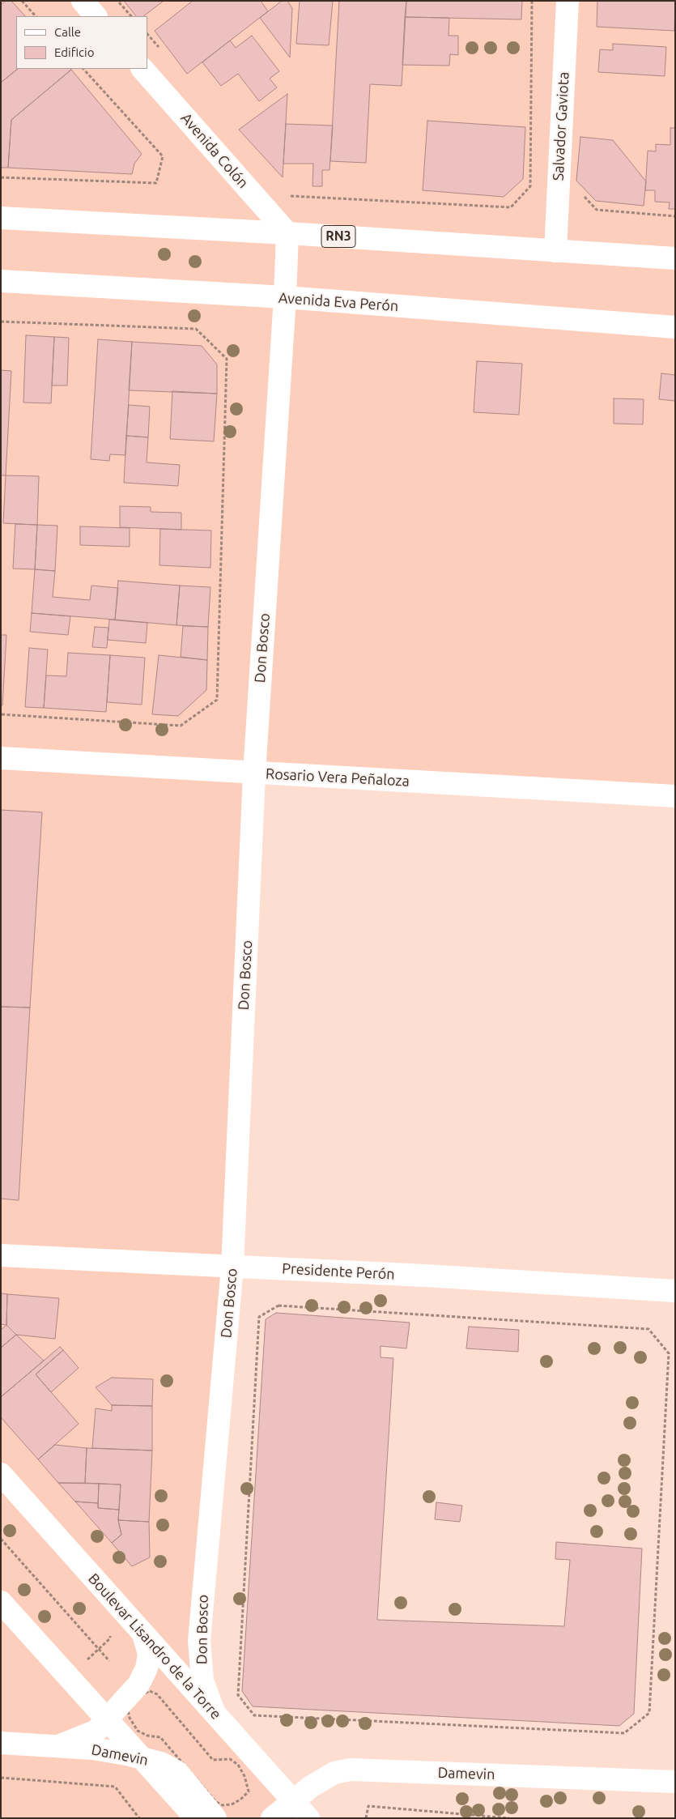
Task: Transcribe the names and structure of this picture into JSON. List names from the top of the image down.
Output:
{
  "streets": {
    "main road": [
      "Salvador Gaviota",
      "Avenida Colón",
      "RN3",
      "Avenida Eva Perón",
      "Don Bosco",
      "Rosario Vera Peñaloza",
      "Presidente Perón",
      "Boulevar Lisandro de la Torre",
      "Damevin"
    ]
  },
  "crossings": [
    ["Salvador Gaviota", "RN3"],
    ["Avenida Colón", "RN3"],
    ["Avenida Colón", "Don Bosco"],
    ["RN3", "Don Bosco"],
    ["Avenida Eva Perón", "Don Bosco"],
    ["Don Bosco", "Rosario Vera Peñaloza"],
    ["Don Bosco", "Presidente Perón"],
    ["Don Bosco", "Boulevar Lisandro de la Torre"],
    ["Boulevar Lisandro de la Torre", "Damevin"]
  ],
  "legend": ["Calle", "Edificio"]
}
